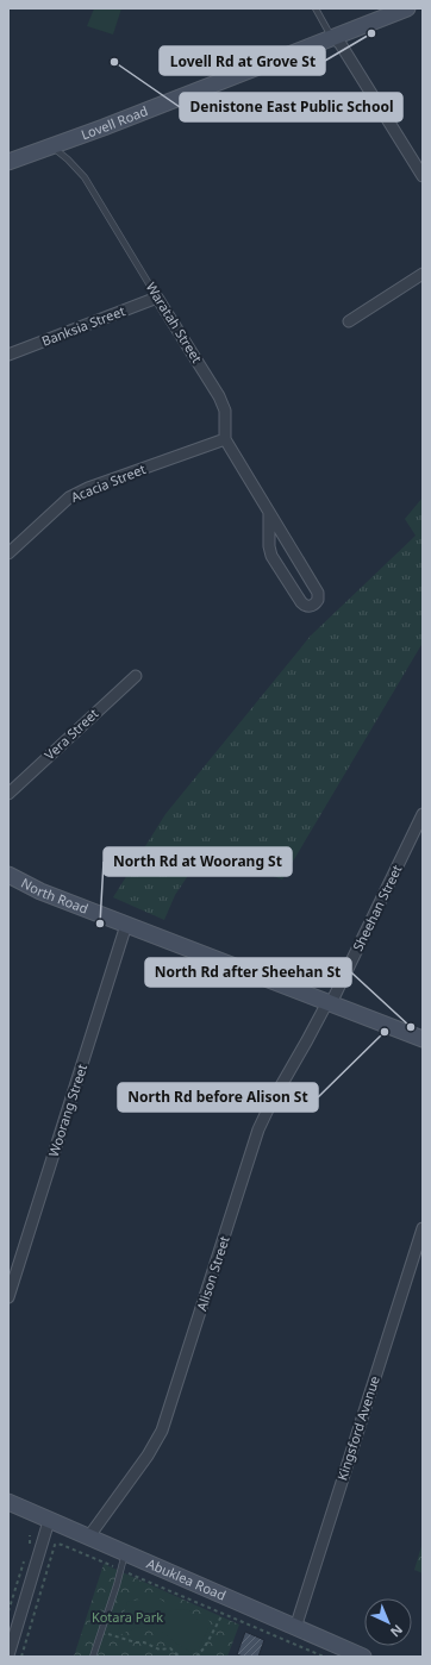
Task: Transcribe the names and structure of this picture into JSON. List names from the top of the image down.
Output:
{
  "streets": {
    "street": [
      "Lovell Road",
      "Waratah Street",
      "Banksia Street",
      "Acacia Street",
      "Vera Street",
      "North Road",
      "Sheehan Street",
      "Woorang Street",
      "Alison Street",
      "Kingsford Avenue",
      "Abuklea Road"
    ]
  },
  "crossings": [
    ["Lovell Road", "Waratah Street"],
    ["Waratah Street", "Banksia Street"],
    ["Waratah Street", "Acacia Street"],
    ["North Road", "Sheehan Street"],
    ["North Road", "Woorang Street"],
    ["North Road", "Alison Street"],
    ["Sheehan Street", "Alison Street"],
    ["Alison Street", "Abuklea Road"],
    ["Kingsford Avenue", "Abuklea Road"]
  ],
  "parks": ["Kotara Park"],
  "places": [
    "Lovell Rd at Grove St",
    "Denistone East Public School",
    "North Rd at Woorang St",
    "North Rd after Sheehan St",
    "North Rd before Alison St"
  ],
  "north": "bottom right"
}
